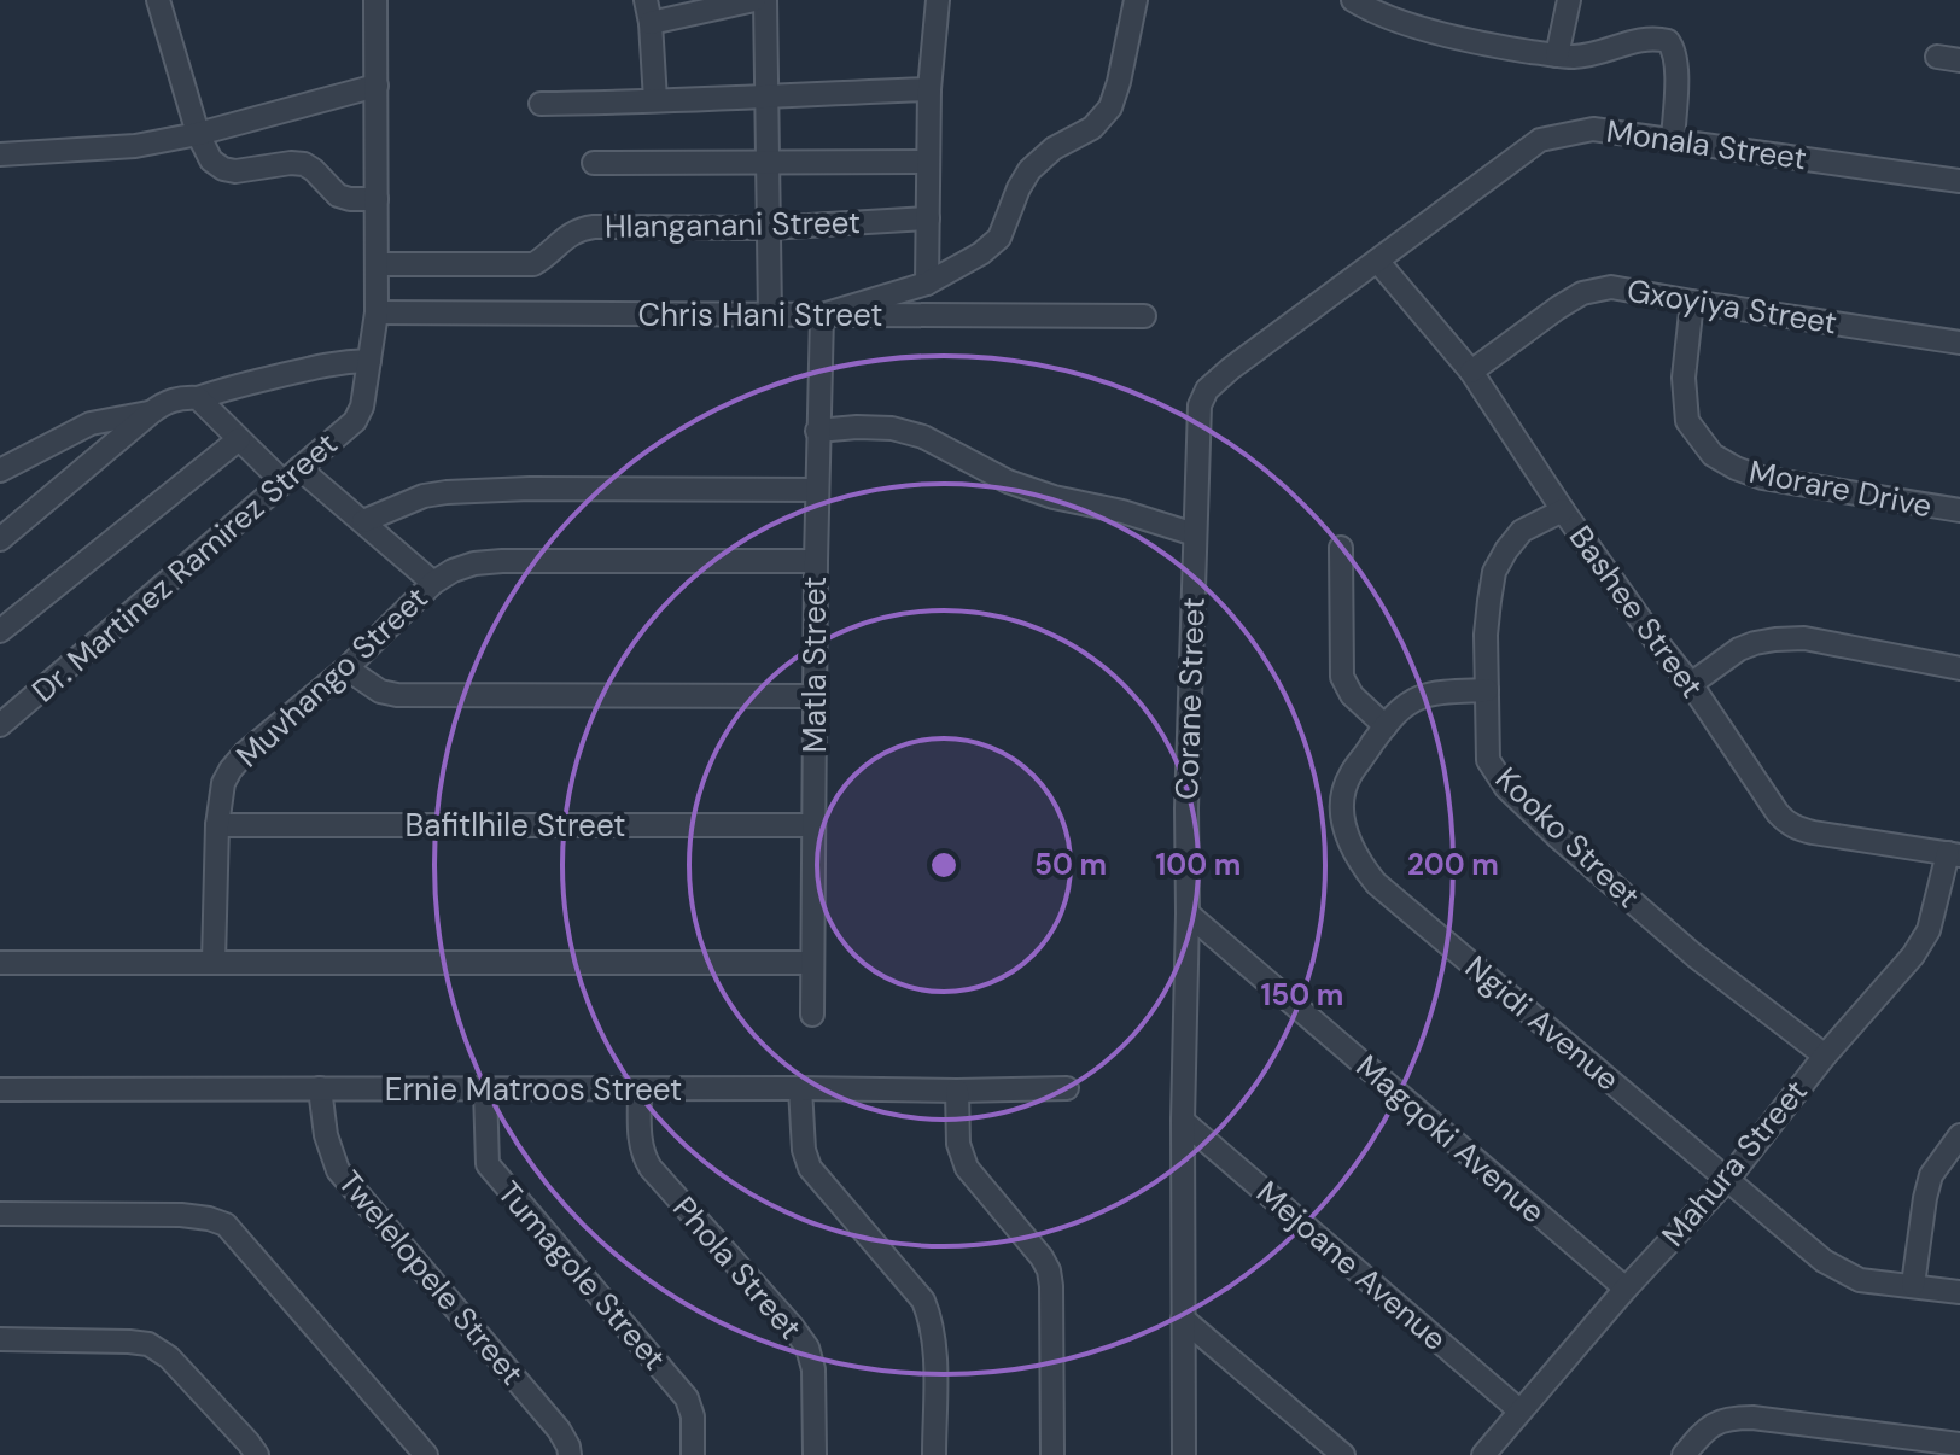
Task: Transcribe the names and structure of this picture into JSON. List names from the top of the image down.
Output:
{
  "streets": {
    "street": [
      "Monala Street",
      "Hlanganani Street",
      "Gxoyiya Street",
      "Chris Hani Street",
      "Morare Drive",
      "Dr. Martinez Ramirez Street",
      "Bashee Street",
      "Matla Street",
      "Muvhango Street",
      "Corane Street",
      "Bafitlhile Street",
      "Kooko Street",
      "Ngidi Avenue",
      "Ernie Matroos Street",
      "Magqoki Avenue",
      "Mahura Street",
      "Mejoane Avenue",
      "Phola Street",
      "Tumagole Street",
      "Twelelopele Street"
    ]
  },
  "crossings": [
    ["Monala Street", "Bashee Street"],
    ["Monala Street", "Corane Street"],
    ["Hlanganani Street", "Dr. Martinez Ramirez Street"],
    ["Gxoyiya Street", "Morare Drive"],
    ["Gxoyiya Street", "Bashee Street"],
    ["Chris Hani Street", "Dr. Martinez Ramirez Street"],
    ["Chris Hani Street", "Matla Street"],
    ["Bashee Street", "Corane Street"],
    ["Bashee Street", "Kooko Street"],
    ["Bashee Street", "Mahura Street"],
    ["Matla Street", "Muvhango Street"],
    ["Matla Street", "Bafitlhile Street"],
    ["Muvhango Street", "Bafitlhile Street"],
    ["Corane Street", "Magqoki Avenue"],
    ["Corane Street", "Mejoane Avenue"],
    ["Kooko Street", "Ngidi Avenue"],
    ["Kooko Street", "Mahura Street"],
    ["Ngidi Avenue", "Mahura Street"],
    ["Ernie Matroos Street", "Phola Street"],
    ["Ernie Matroos Street", "Tumagole Street"],
    ["Ernie Matroos Street", "Twelelopele Street"],
    ["Magqoki Avenue", "Mahura Street"],
    ["Mahura Street", "Mejoane Avenue"]
  ],
  "rings": [
    "50 m",
    "100 m",
    "200 m",
    "150 m"
  ]
}
